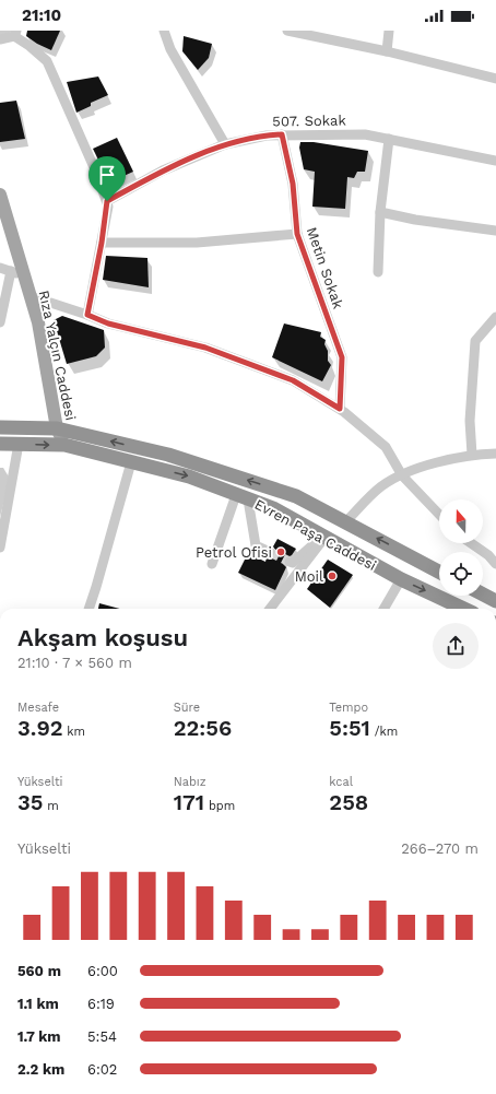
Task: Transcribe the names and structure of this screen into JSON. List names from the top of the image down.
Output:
{
  "streets": {
    "highway": ["Evren Paşa Caddesi"],
    "main road": ["Rıza Yalçın Caddesi"],
    "street": ["507. Sokak", "Metin Sokak"]
  },
  "crossings": [
    ["507. Sokak", "Metin Sokak"],
    ["Rıza Yalçın Caddesi", "Evren Paşa Caddesi"]
  ],
  "places": ["Petrol Ofisi", "Moil"],
  "north": "top",
  "page": {
    "status": "21:10",
    "heading": ["Akşam koşusu", "21:10 · 7 × 560 m"],
    "stats": [
      ["Mesafe", "3.92 km"],
      ["Süre", "22:56"],
      ["Tempo", "5:51 /km"],
      ["Yükselti", "35 m"],
      ["Nabız", "171 bpm"],
      ["kcal", "258"]
    ],
    "chart": ["Yükselti", "266–270 m"],
    "list": [
      {
        "name": "560 m",
        "note": "6:00"
      },
      {
        "name": "1.1 km",
        "note": "6:19"
      },
      {
        "name": "1.7 km",
        "note": "5:54"
      },
      {
        "name": "2.2 km",
        "note": "6:02"
      }
    ]
  }
}
